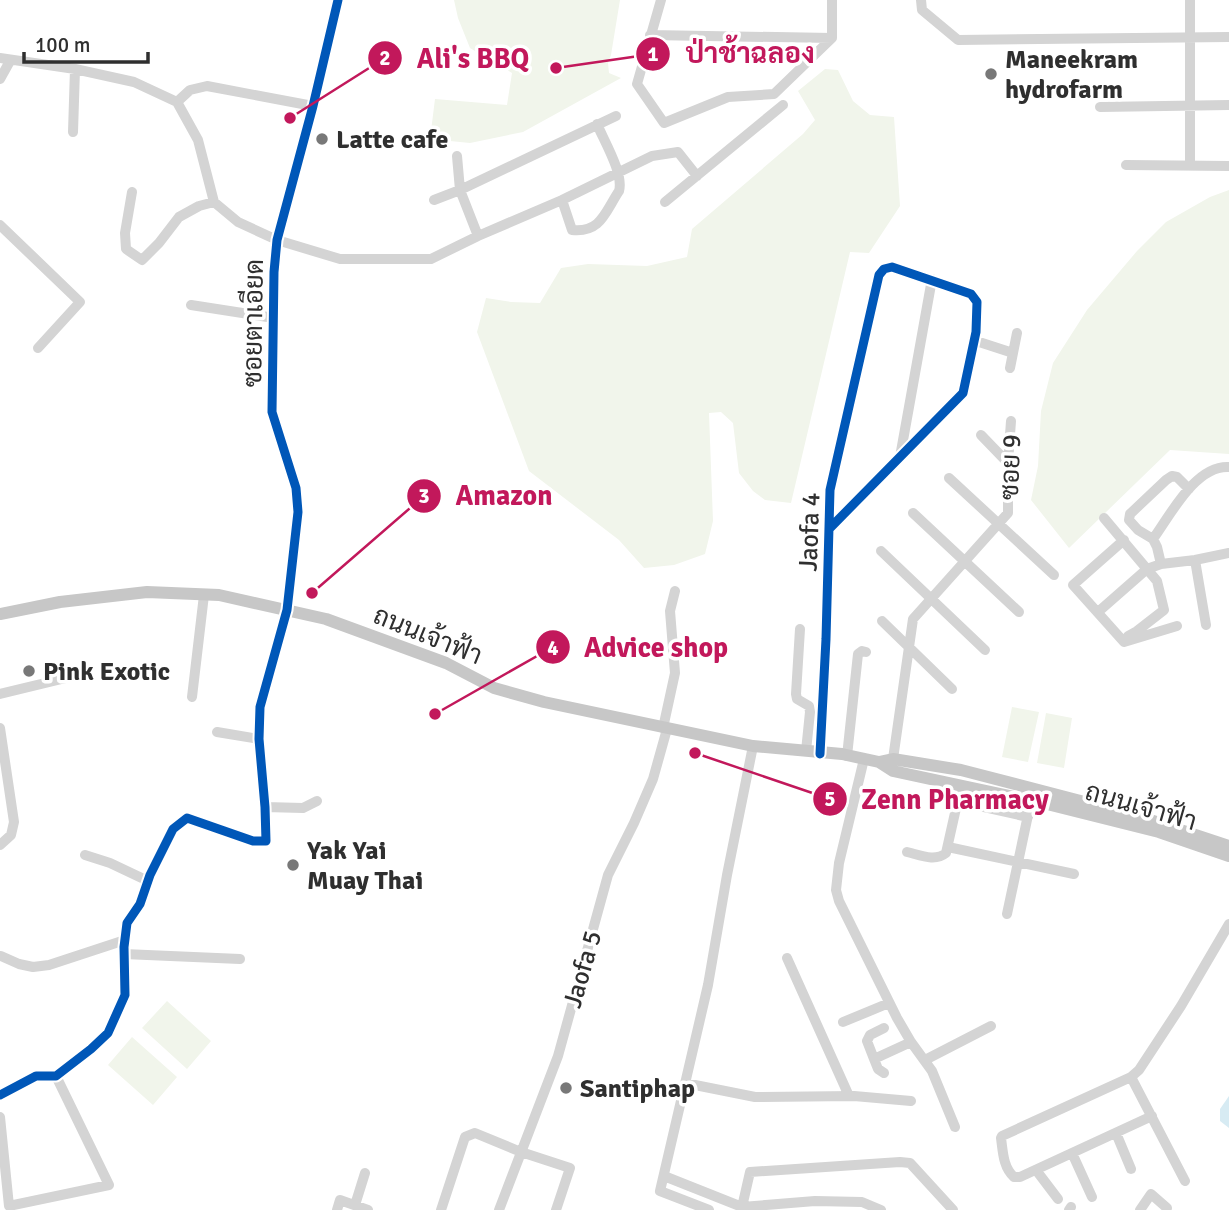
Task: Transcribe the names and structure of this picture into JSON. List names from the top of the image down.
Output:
{
  "streets": {
    "main road": ["ถนนเจ้าฟ้า"],
    "street": [
      "ซอยตาเอียด",
      "ซอย 9",
      "Jaofa 4",
      "Jaofa 5"
    ]
  },
  "crossings": [
    ["ซอยตาเอียด", "ถนนเจ้าฟ้า"],
    ["Jaofa 4", "ถนนเจ้าฟ้า"],
    ["ถนนเจ้าฟ้า", "Jaofa 5"]
  ],
  "places": [
    "ป่าช้าฉลอง",
    "Maneekram hydrofarm",
    "Ali's BBQ",
    "Latte cafe",
    "Amazon",
    "Pink Exotic",
    "Advice shop",
    "Zenn Pharmacy",
    "Yak Yai Muay Thai",
    "Santiphap"
  ],
  "scale_bar": "100 m"
}
